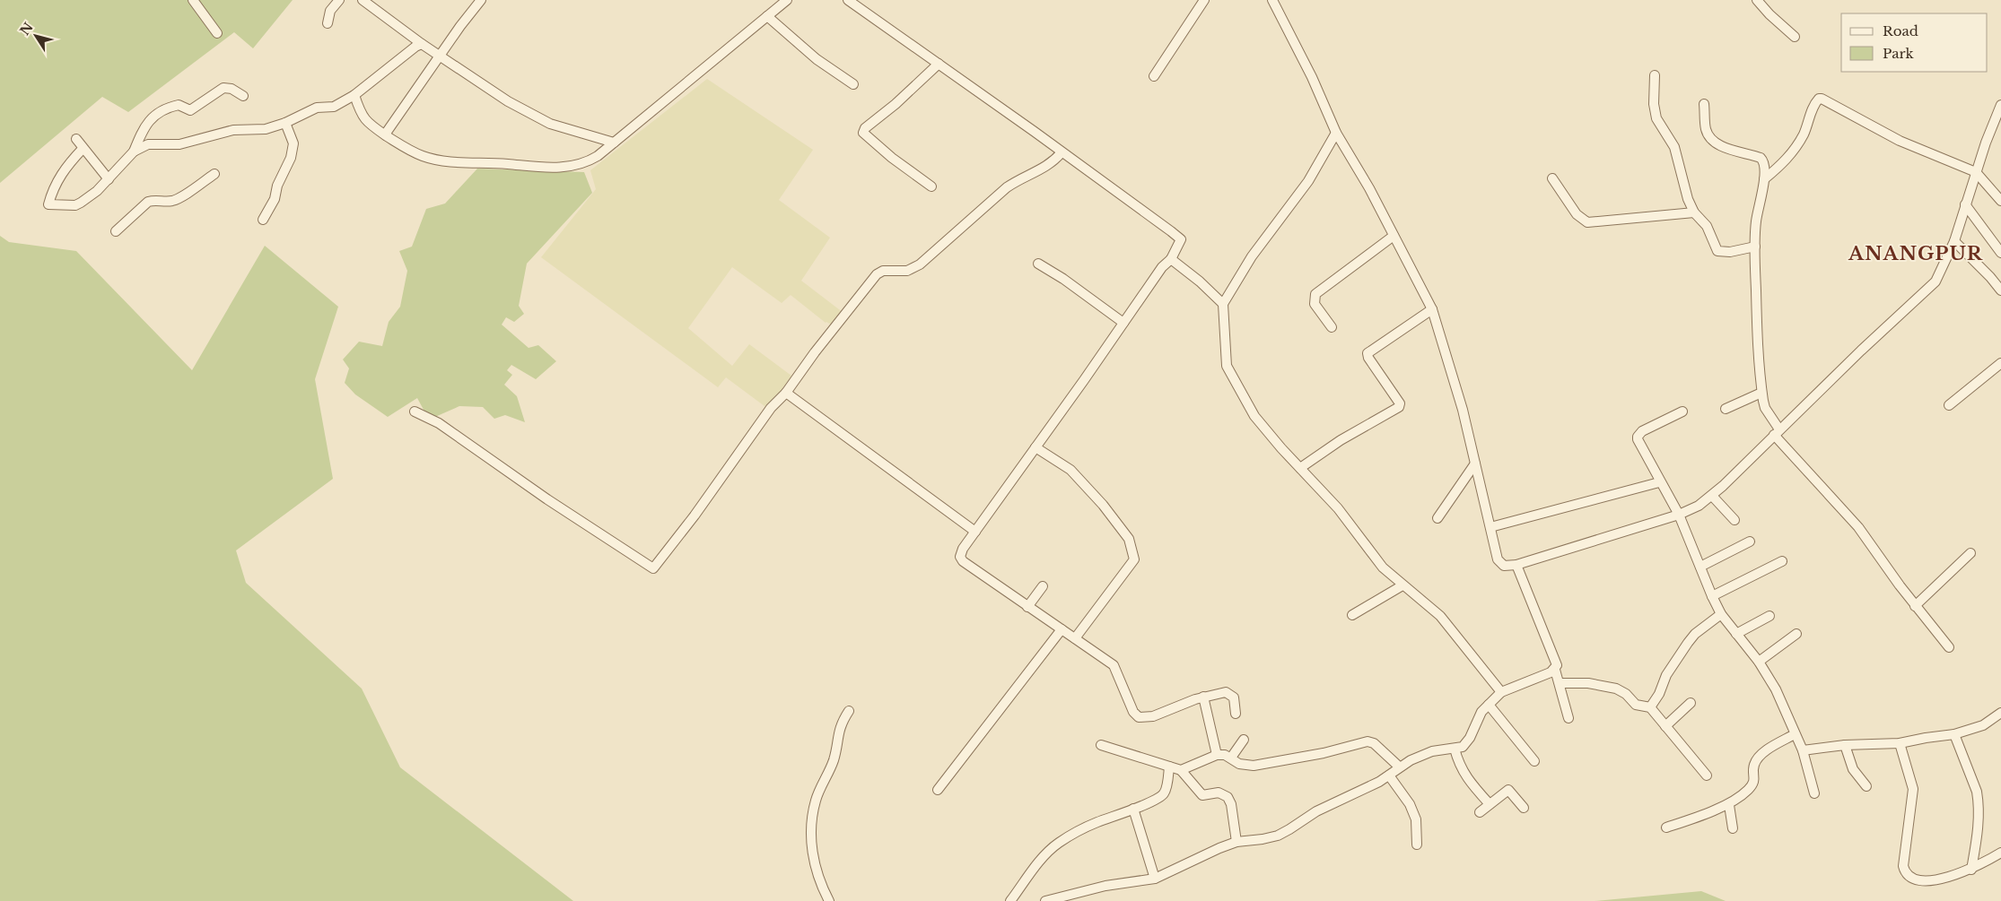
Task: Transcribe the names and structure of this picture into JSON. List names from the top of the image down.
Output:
{
  "districts": ["ANANGPUR"],
  "legend": ["Road", "Park"],
  "north": "top left"
}
